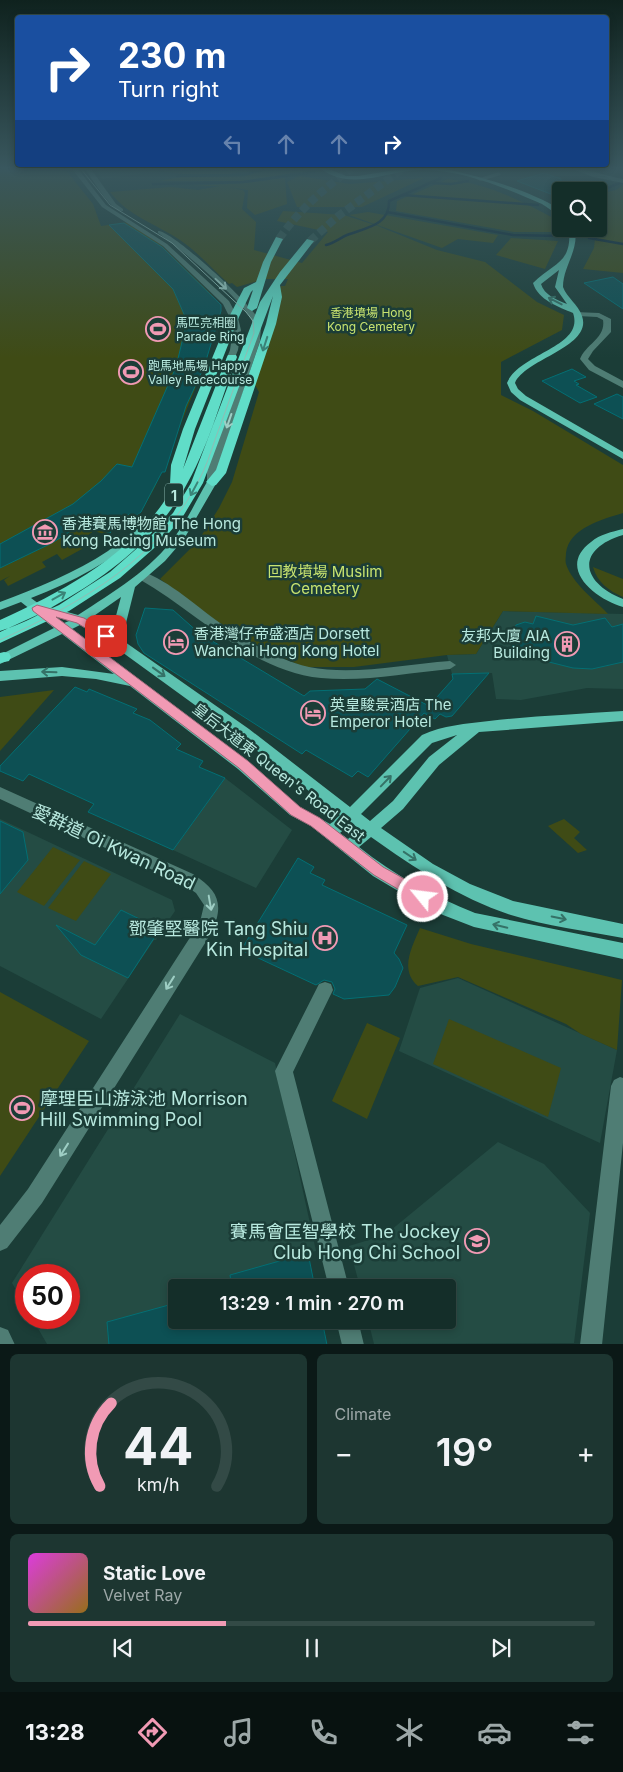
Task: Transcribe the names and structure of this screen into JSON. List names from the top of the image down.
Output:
{
  "streets": {
    "highway": ["1"],
    "main road": ["皇后大道東 Queen's Road East"],
    "street": ["愛群道 Oi Kwan Road"]
  },
  "parks": ["香港墳場 Hong Kong Cemetery", "回教墳場 Muslim Cemetery"],
  "places": {
    "sports": ["馬匹亮相圈 Parade Ring", "跑馬地馬場 Happy Valley Racecourse", "摩理臣山游泳池 Morrison Hill Swimming Pool"],
    "museum": ["香港賽馬博物館 The Hong Kong Racing Museum"],
    "hotel": ["香港灣仔帝盛酒店 Dorsett Wanchai Hong Kong Hotel", "英皇駿景酒店 The Emperor Hotel"],
    "building": ["友邦大廈 AIA Building"],
    "hospital": ["鄧肇堅醫院 Tang Shiu Kin Hospital"],
    "school or university": ["賽馬會匡智學校 The Jockey Club Hong Chi School"]
  },
  "page": {
    "turn": ["230 m", "Turn right"],
    "limit": "50",
    "trip": "13:29 · 1 min · 270 m",
    "tile": "Climate",
    "heat": ["−", "19°", "+"],
    "song": ["Static Love", "Velvet Ray"],
    "tabs": "13:28",
    "gauge": ["44", "km/h"]
  }
}
